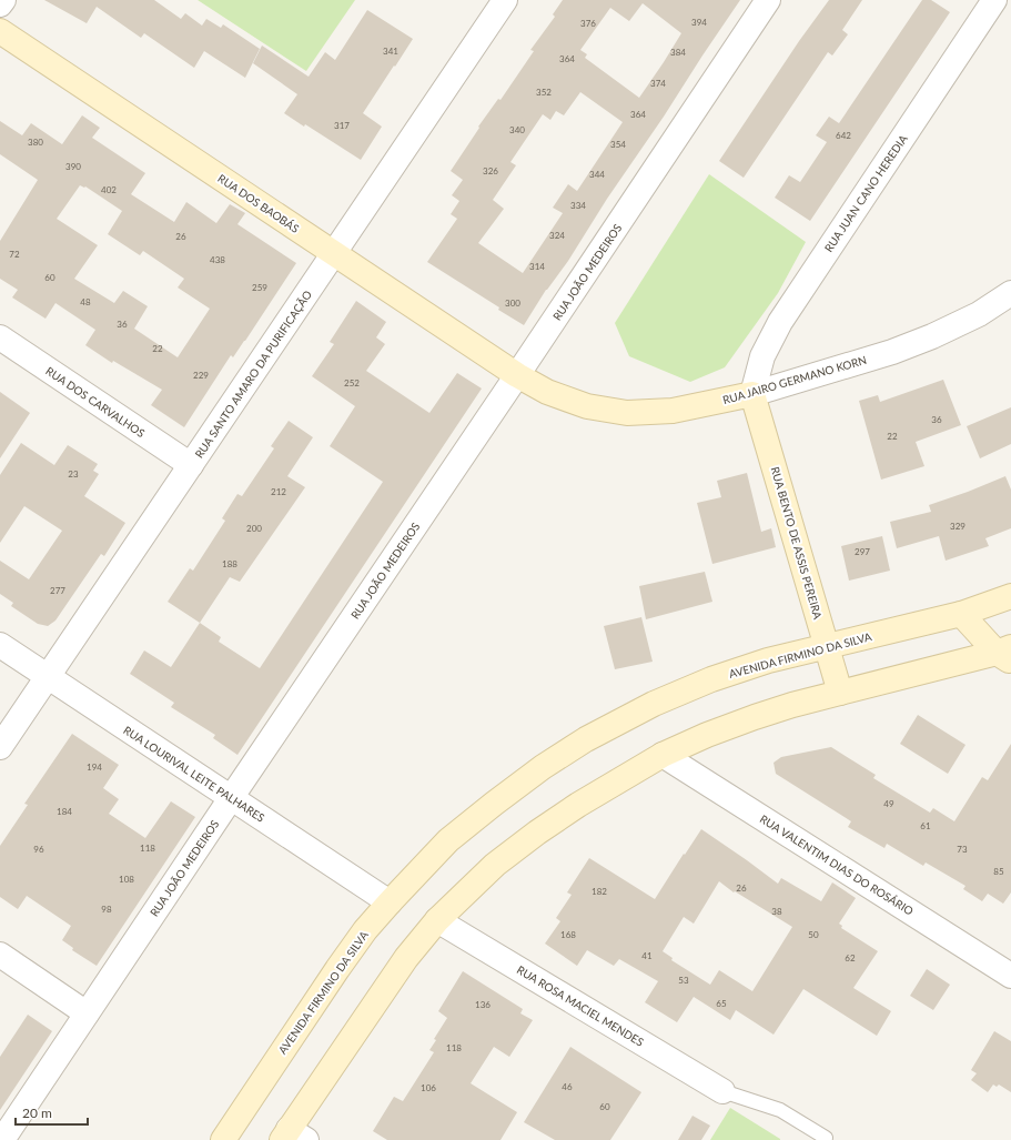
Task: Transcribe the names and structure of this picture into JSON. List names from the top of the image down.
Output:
{
  "streets": {
    "street": [
      "RUA JUAN CANO HEREDIA",
      "RUA DOS BAOBÁS",
      "RUA JOÃO MEDEIROS",
      "RUA SANTO AMARO DA PURIFICAÇÃO",
      "RUA JAIRO GERMANO KORN",
      "RUA DOS CARVALHOS",
      "RUA BENTO DE ASSIS PEREIRA",
      "AVENIDA FIRMINO DA SILVA",
      "RUA LOURIVAL LEITE PALHARES",
      "RUA VALENTIM DIAS DO ROSÁRIO",
      "RUA ROSA MACIEL MENDES"
    ]
  },
  "crossings": [
    ["RUA JUAN CANO HEREDIA", "RUA JAIRO GERMANO KORN"],
    ["RUA JUAN CANO HEREDIA", "RUA BENTO DE ASSIS PEREIRA"],
    ["RUA DOS BAOBÁS", "RUA JOÃO MEDEIROS"],
    ["RUA DOS BAOBÁS", "RUA SANTO AMARO DA PURIFICAÇÃO"],
    ["RUA DOS BAOBÁS", "RUA JAIRO GERMANO KORN"],
    ["RUA JOÃO MEDEIROS", "RUA JAIRO GERMANO KORN"],
    ["RUA JOÃO MEDEIROS", "RUA LOURIVAL LEITE PALHARES"],
    ["RUA SANTO AMARO DA PURIFICAÇÃO", "RUA DOS CARVALHOS"],
    ["RUA SANTO AMARO DA PURIFICAÇÃO", "RUA LOURIVAL LEITE PALHARES"],
    ["RUA JAIRO GERMANO KORN", "RUA BENTO DE ASSIS PEREIRA"],
    ["RUA BENTO DE ASSIS PEREIRA", "AVENIDA FIRMINO DA SILVA"],
    ["AVENIDA FIRMINO DA SILVA", "RUA LOURIVAL LEITE PALHARES"]
  ],
  "house_numbers": [
    "394",
    "376",
    "341",
    "384",
    "364",
    "374",
    "352",
    "364",
    "317",
    "340",
    "642",
    "380",
    "354",
    "390",
    "326",
    "344",
    "402",
    "334",
    "324",
    "26",
    "72",
    "438",
    "314",
    "60",
    "259",
    "48",
    "300",
    "36",
    "22",
    "229",
    "252",
    "36",
    "22",
    "23",
    "212",
    "329",
    "200",
    "297",
    "188",
    "277",
    "194",
    "49",
    "184",
    "61",
    "118",
    "96",
    "73",
    "85",
    "108",
    "26",
    "182",
    "98",
    "38",
    "168",
    "50",
    "41",
    "62",
    "53",
    "65",
    "136",
    "118",
    "46",
    "106",
    "60"
  ],
  "scale_bar": "20 m"
}
